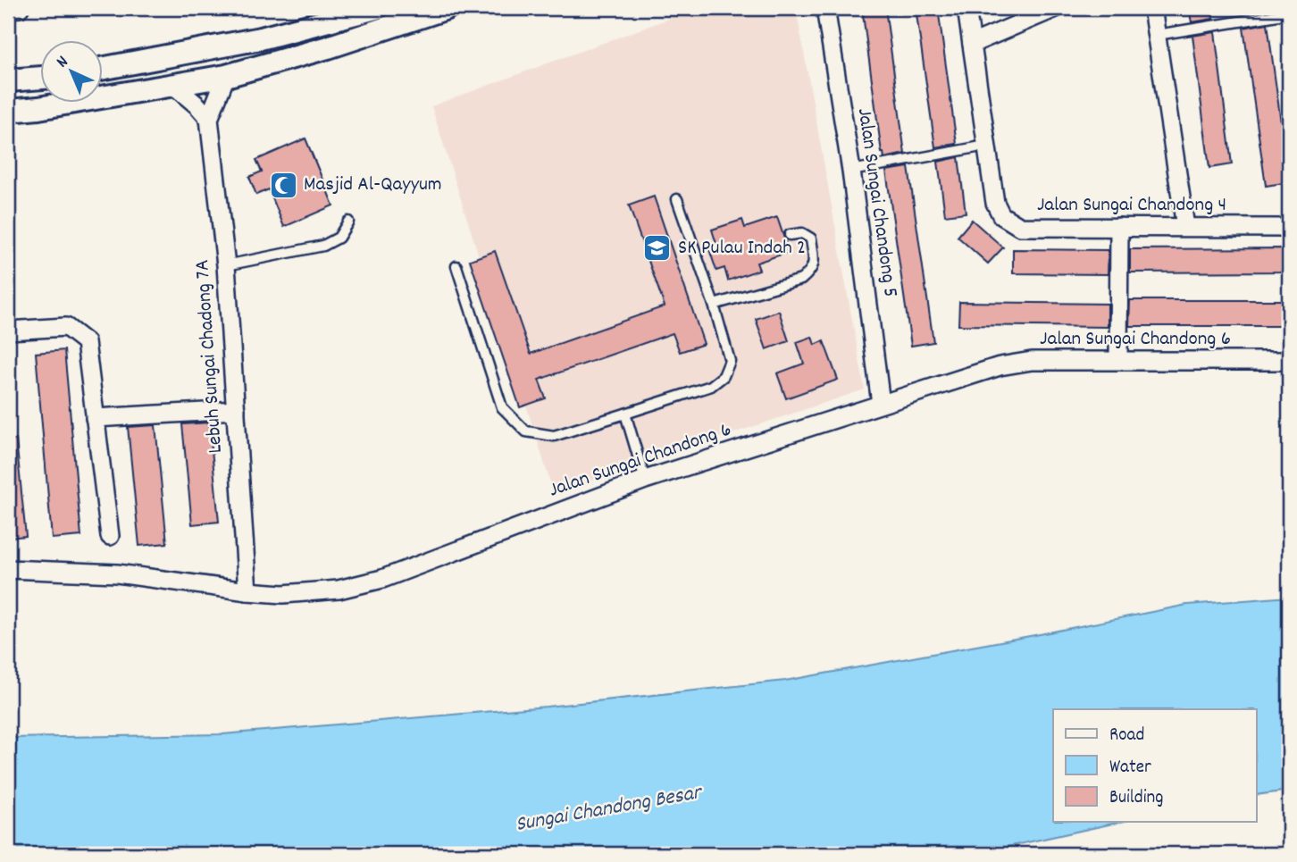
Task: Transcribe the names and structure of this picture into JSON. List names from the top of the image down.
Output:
{
  "streets": {
    "street": [
      "Jalan Sungai Chandong 5",
      "Jalan Sungai Chandong 4",
      "Jalan Sungai Chandong 6",
      "Lebuh Sungai Chadong 7A"
    ]
  },
  "crossings": [
    ["Jalan Sungai Chandong 5", "Jalan Sungai Chandong 6"],
    ["Jalan Sungai Chandong 6", "Lebuh Sungai Chadong 7A"]
  ],
  "water": ["Sungai Chandong Besar"],
  "places": {
    "mosque": ["Masjid Al-Qayyum"],
    "school or university": ["SK Pulau Indah 2"]
  },
  "legend": ["Road", "Water", "Building"],
  "north": "top left"
}
